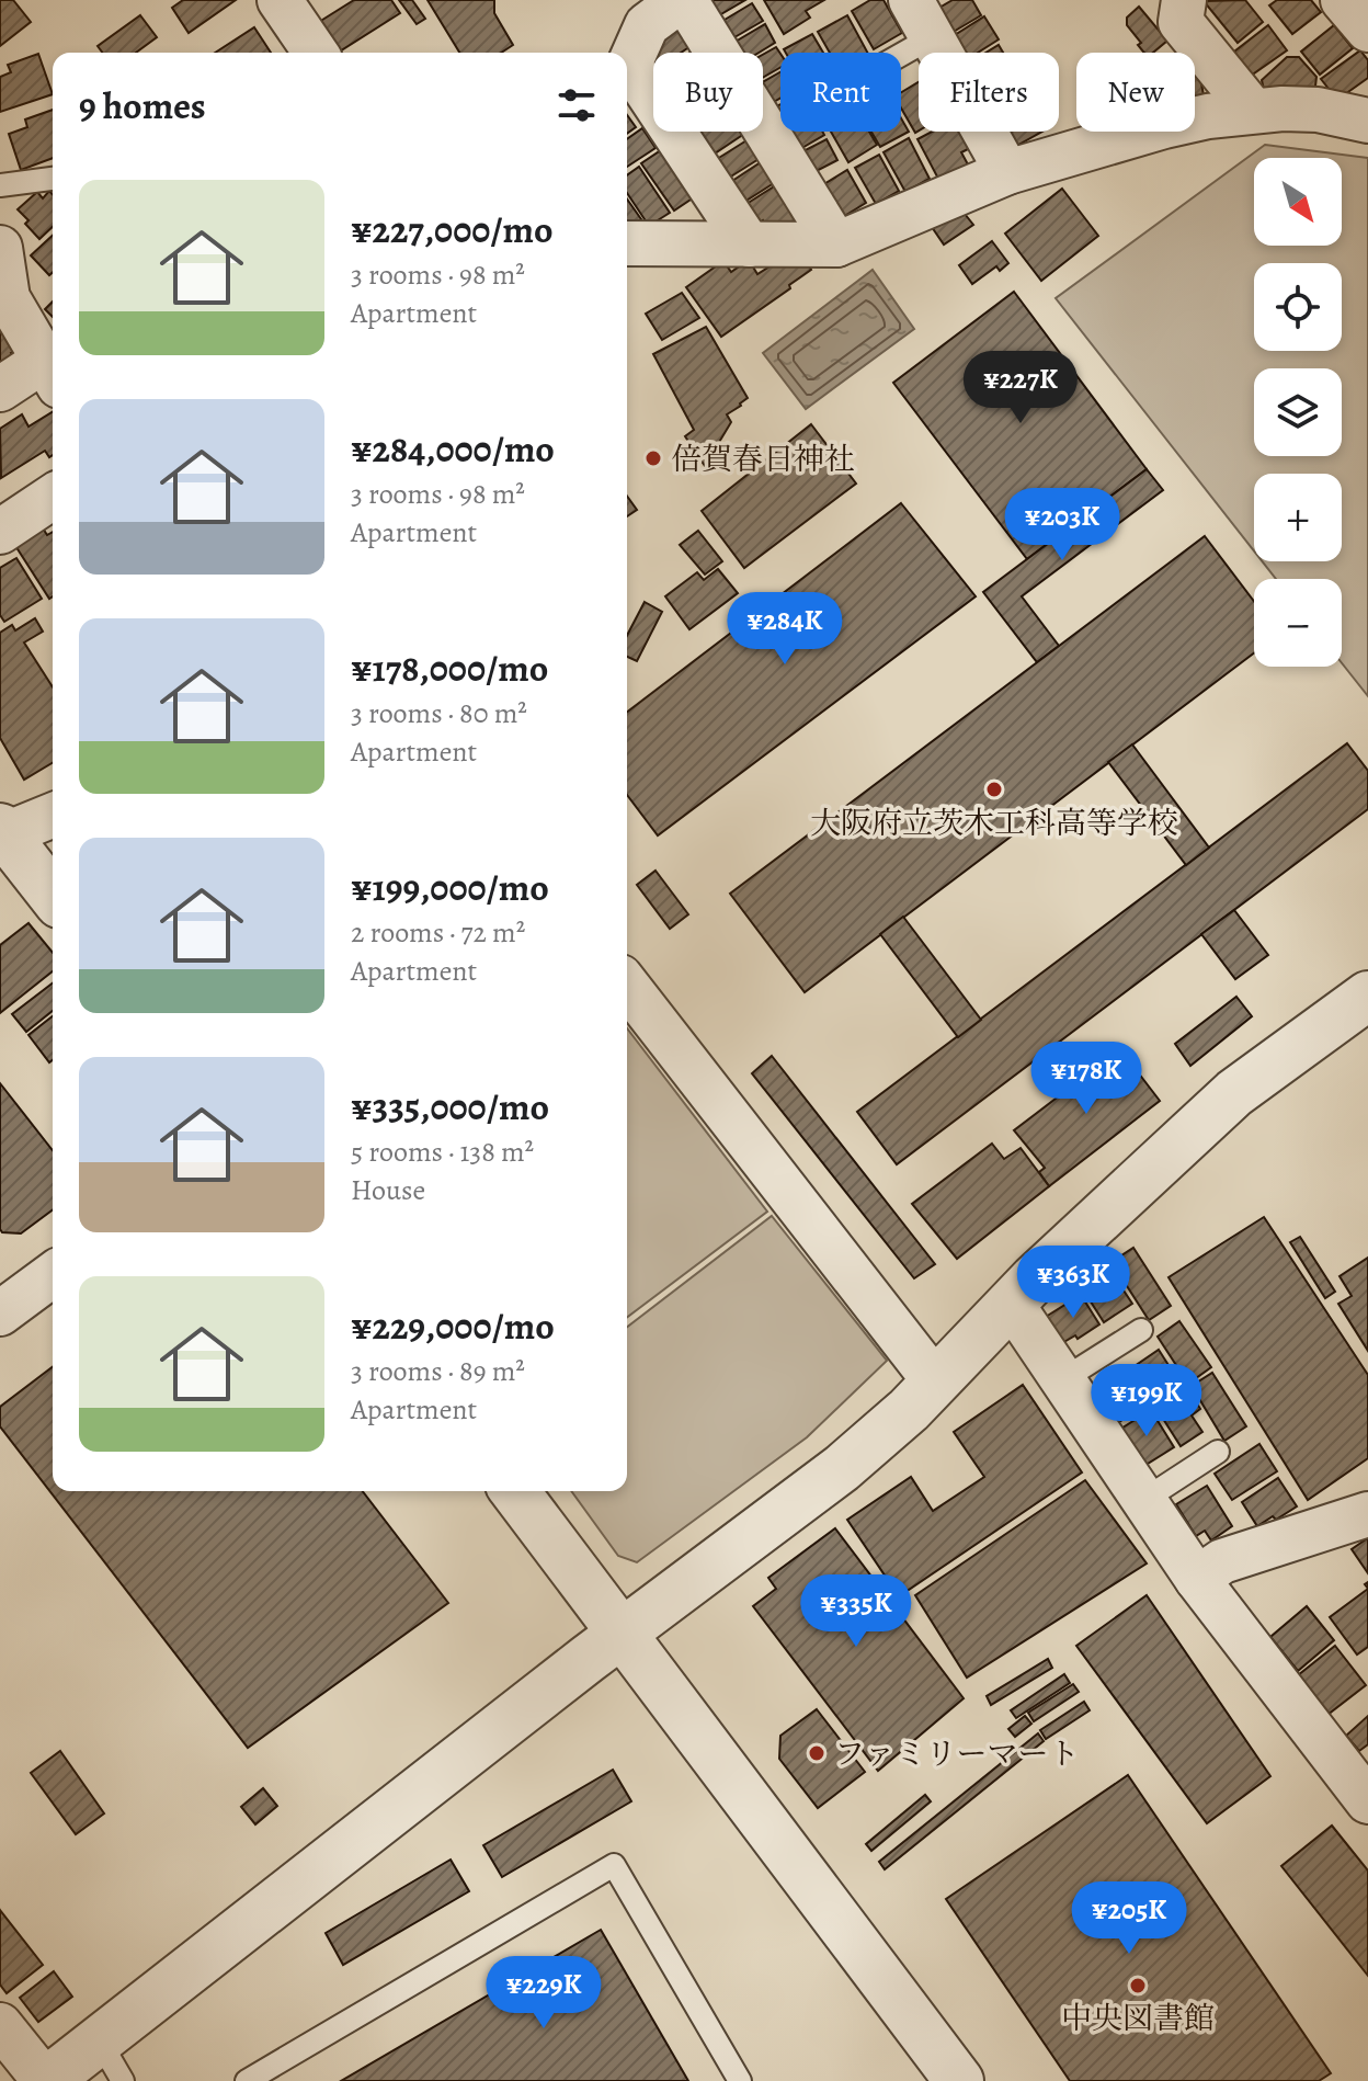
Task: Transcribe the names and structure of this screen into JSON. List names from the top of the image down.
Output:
{
  "places": [
    "倍賀春日神社",
    "大阪府立茨木工科高等学校",
    "ファミリーマート",
    "中央図書館"
  ],
  "north": "bottom right",
  "page": {
    "chip": [
      "Buy",
      "Rent",
      "Filters",
      "New"
    ],
    "heading": "9 homes",
    "map_buttons": ["+", "−"],
    "list": [
      {
        "name": "¥227,000/mo",
        "note": "3 rooms · 98 m² · Apartment"
      },
      {
        "name": "¥284,000/mo",
        "note": "3 rooms · 98 m² · Apartment"
      },
      {
        "name": "¥178,000/mo",
        "note": "3 rooms · 80 m² · Apartment"
      },
      {
        "name": "¥199,000/mo",
        "note": "2 rooms · 72 m² · Apartment"
      },
      {
        "name": "¥335,000/mo",
        "note": "5 rooms · 138 m² · House"
      },
      {
        "name": "¥229,000/mo",
        "note": "3 rooms · 89 m² · Apartment"
      }
    ],
    "price": [
      "¥227K",
      "¥203K",
      "¥284K",
      "¥178K",
      "¥363K",
      "¥199K",
      "¥335K",
      "¥205K",
      "¥229K"
    ]
  }
}
